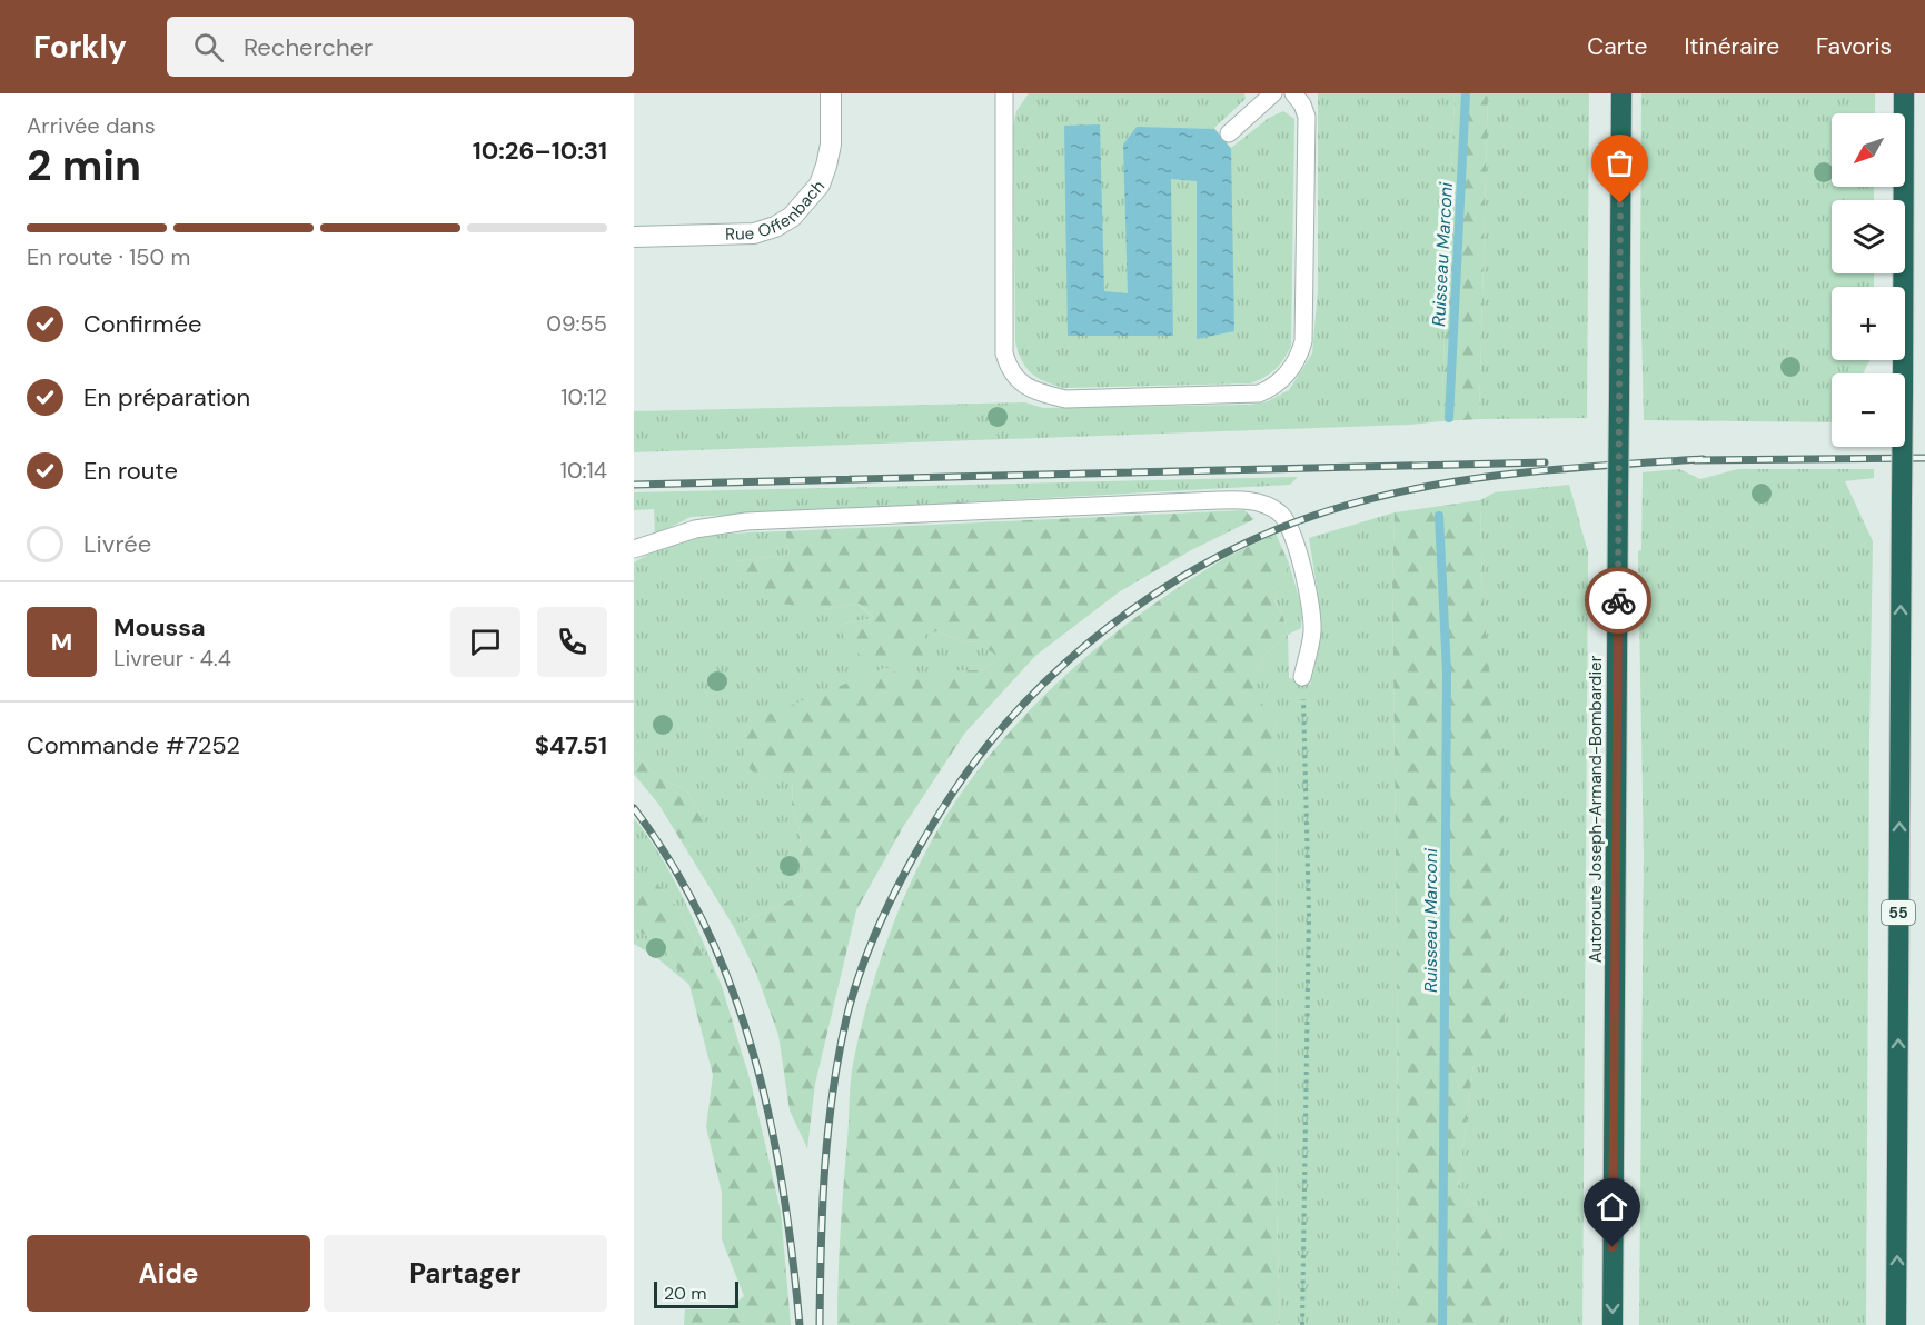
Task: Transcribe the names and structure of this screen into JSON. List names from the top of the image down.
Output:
{
  "streets": {
    "highway": ["Autoroute Joseph-Armand-Bombardier", "55"],
    "street": ["Rue Offenbach"]
  },
  "one_way": ["Autoroute Joseph-Armand-Bombardier"],
  "water": ["Ruisseau Marconi"],
  "scale_bar": "20 m",
  "north": "bottom left",
  "page": {
    "header": "Forkly",
    "search": "Rechercher",
    "nav": ["Carte", "Itinéraire", "Favoris"],
    "heading": ["2 min", "Arrivée dans", "10:26–10:31"],
    "panel": [
      "Moussa",
      "Livreur · 4.4",
      "Commande #7252",
      "$47.51"
    ],
    "map_buttons": ["+", "−"],
    "bar": "En route · 150 m",
    "list": [
      ["Confirmée", "09:55"],
      ["En préparation", "10:12"],
      ["En route", "10:14"],
      "Livrée"
    ],
    "round": "M",
    "buttons": ["Aide", "Partager"],
    "scale": "20 m"
  }
}
